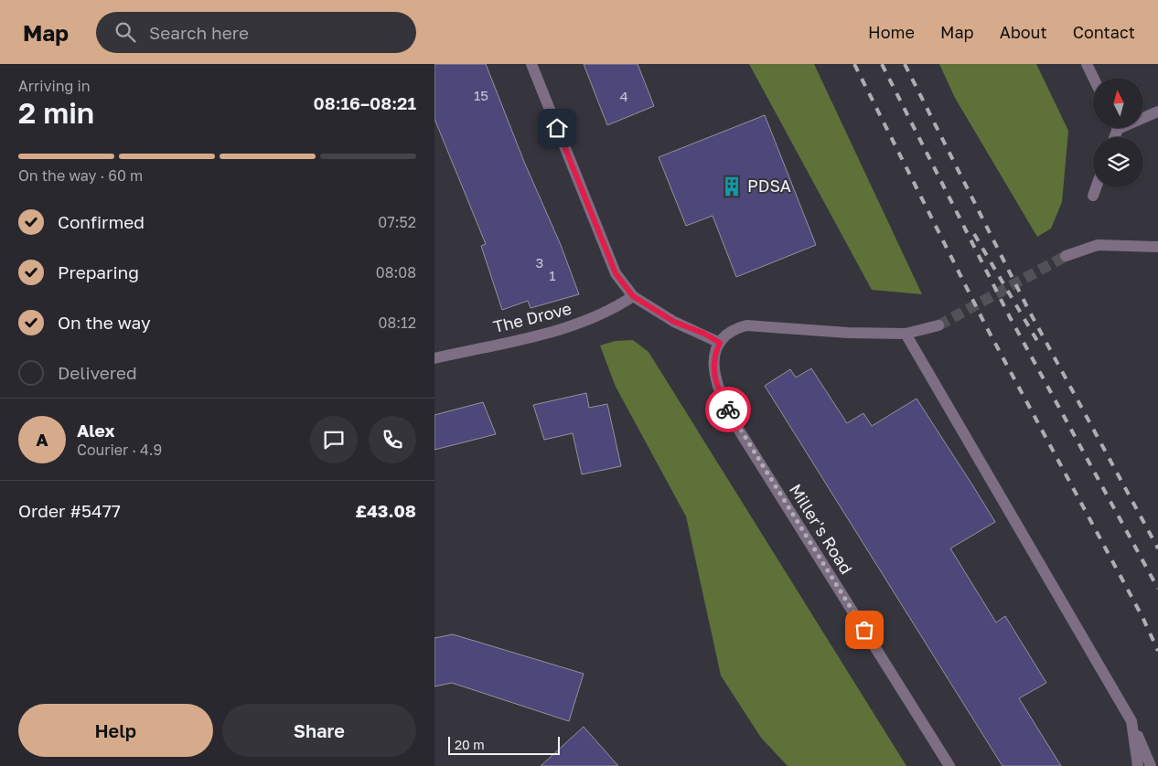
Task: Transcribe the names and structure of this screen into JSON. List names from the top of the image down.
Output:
{
  "streets": {
    "street": ["The Drove", "Miller's Road"]
  },
  "places": {
    "building": ["PDSA"]
  },
  "house_numbers": [
    "15",
    "4",
    "3",
    "1"
  ],
  "scale_bar": "20 m",
  "north": "top",
  "page": {
    "header": "Map",
    "search": "Search here",
    "nav": [
      "Home",
      "Map",
      "About",
      "Contact"
    ],
    "heading": ["2 min", "Arriving in", "08:16–08:21"],
    "panel": [
      "Alex",
      "Courier · 4.9",
      "Order #5477",
      "£43.08"
    ],
    "bar": "On the way · 60 m",
    "list": [
      ["Confirmed", "07:52"],
      ["Preparing", "08:08"],
      ["On the way", "08:12"],
      "Delivered"
    ],
    "round": "A",
    "buttons": ["Help", "Share"],
    "scale": "20 m"
  }
}
